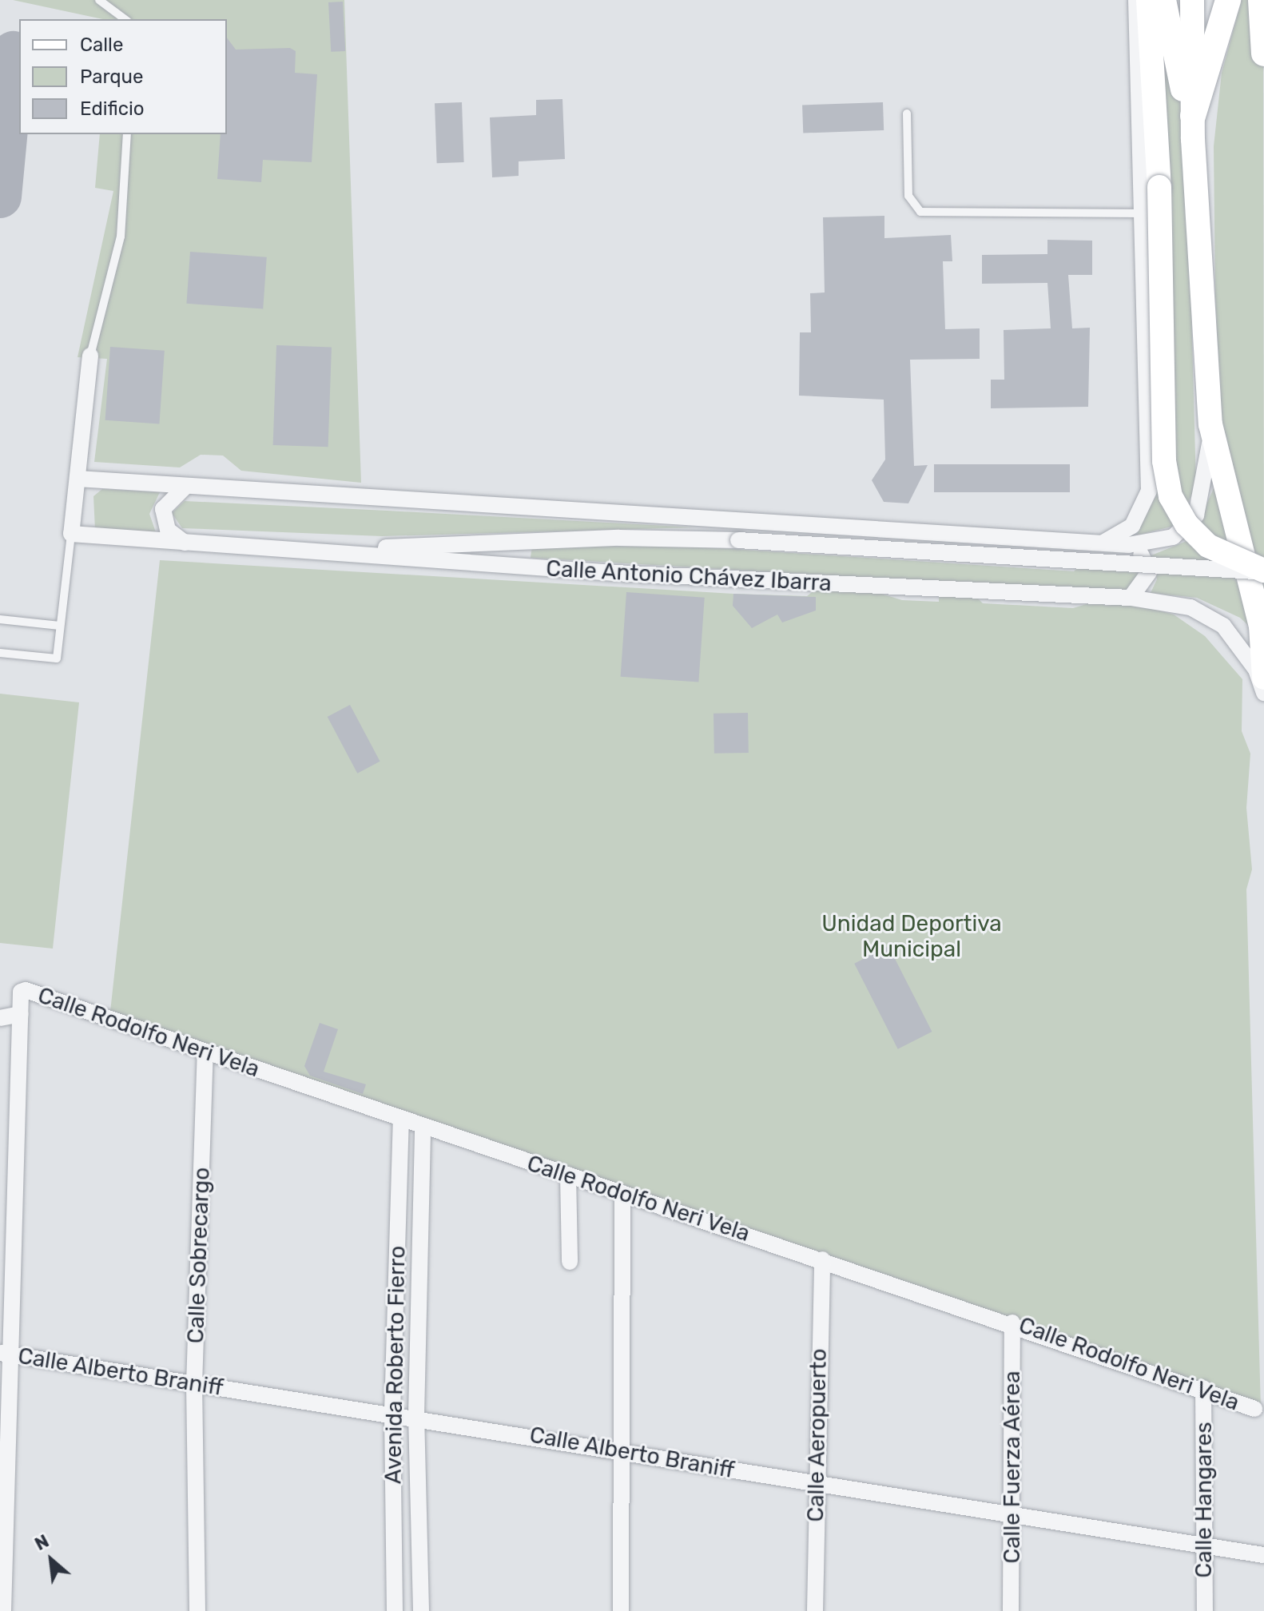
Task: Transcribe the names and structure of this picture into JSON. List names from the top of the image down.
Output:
{
  "streets": {
    "street": [
      "Calle Antonio Chávez Ibarra",
      "Calle Rodolfo Neri Vela",
      "Calle Sobrecargo",
      "Avenida Roberto Fierro",
      "Calle Alberto Braniff",
      "Calle Aeropuerto",
      "Calle Fuerza Aérea",
      "Calle Hangares"
    ]
  },
  "crossings": [
    ["Calle Rodolfo Neri Vela", "Calle Sobrecargo"],
    ["Calle Rodolfo Neri Vela", "Avenida Roberto Fierro"],
    ["Calle Rodolfo Neri Vela", "Calle Aeropuerto"],
    ["Calle Rodolfo Neri Vela", "Calle Fuerza Aérea"],
    ["Calle Rodolfo Neri Vela", "Calle Hangares"],
    ["Calle Sobrecargo", "Calle Alberto Braniff"],
    ["Avenida Roberto Fierro", "Calle Alberto Braniff"],
    ["Calle Alberto Braniff", "Calle Aeropuerto"],
    ["Calle Alberto Braniff", "Calle Fuerza Aérea"],
    ["Calle Alberto Braniff", "Calle Hangares"]
  ],
  "parks": ["Unidad Deportiva Municipal"],
  "legend": ["Calle", "Parque", "Edificio"],
  "north": "top left"
}
